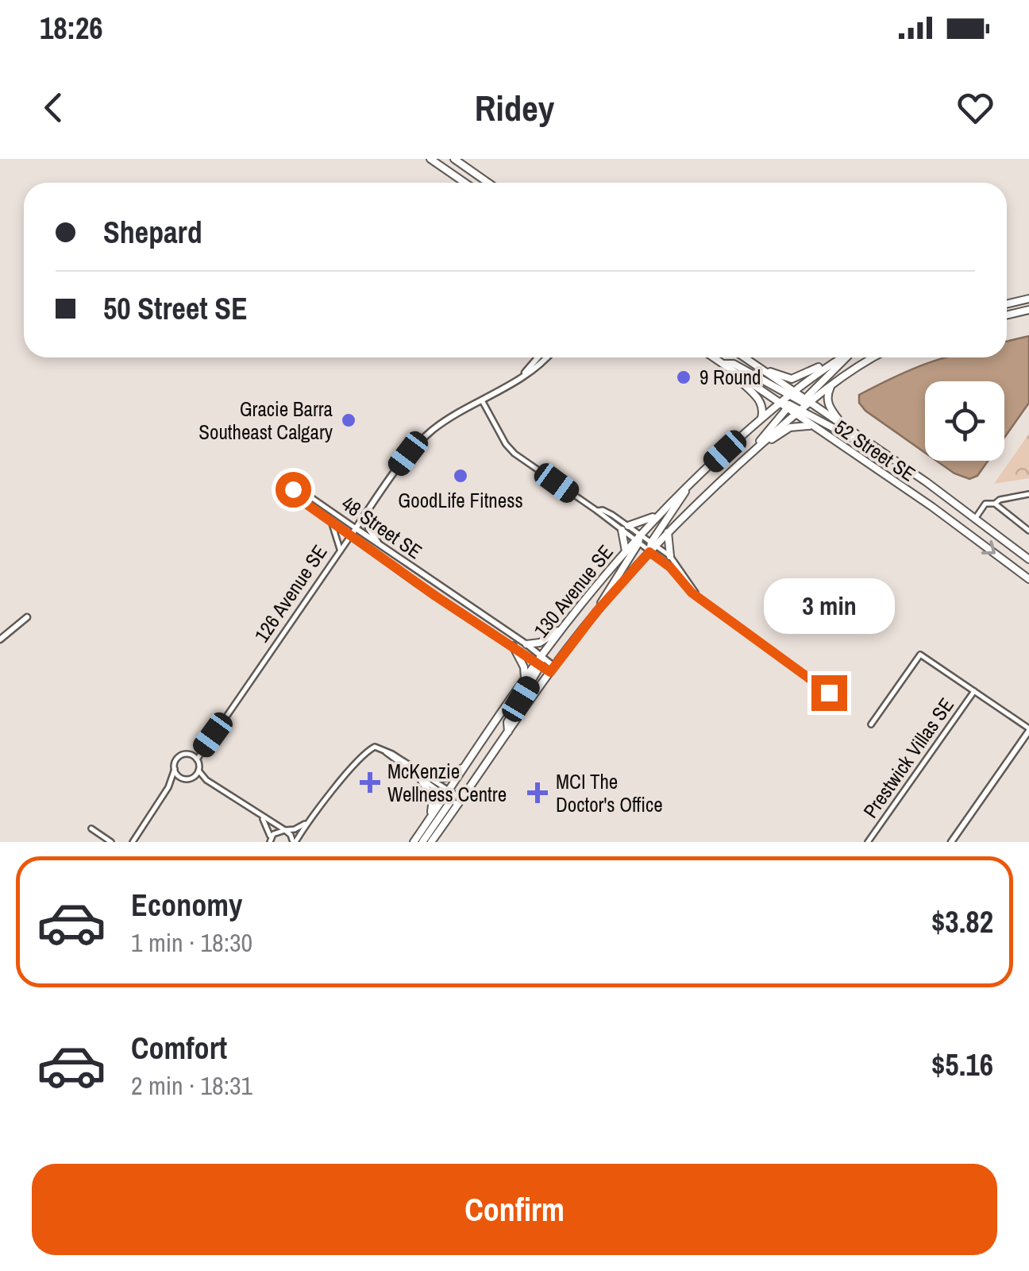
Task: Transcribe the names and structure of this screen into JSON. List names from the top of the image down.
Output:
{
  "streets": {
    "main road": ["52 Street SE", "130 Avenue SE"],
    "street": ["48 Street SE", "126 Avenue SE", "Prestwick Villas SE"]
  },
  "crossings": [
    ["52 Street SE", "130 Avenue SE"],
    ["48 Street SE", "130 Avenue SE"],
    ["48 Street SE", "126 Avenue SE"]
  ],
  "places": {
    "other": ["9 Round", "Gracie Barra Southeast Calgary", "GoodLife Fitness"],
    "health": ["McKenzie Wellness Centre", "MCI The Doctor's Office"]
  },
  "page": {
    "status": "18:26",
    "header": "Ridey",
    "banner": ["Shepard", "50 Street SE"],
    "bubble": "3 min",
    "list": [
      {
        "name": "Economy",
        "note": "1 min · 18:30",
        "value": "$3.82"
      },
      {
        "name": "Comfort",
        "note": "2 min · 18:31",
        "value": "$5.16"
      }
    ],
    "buttons": "Confirm"
  }
}
